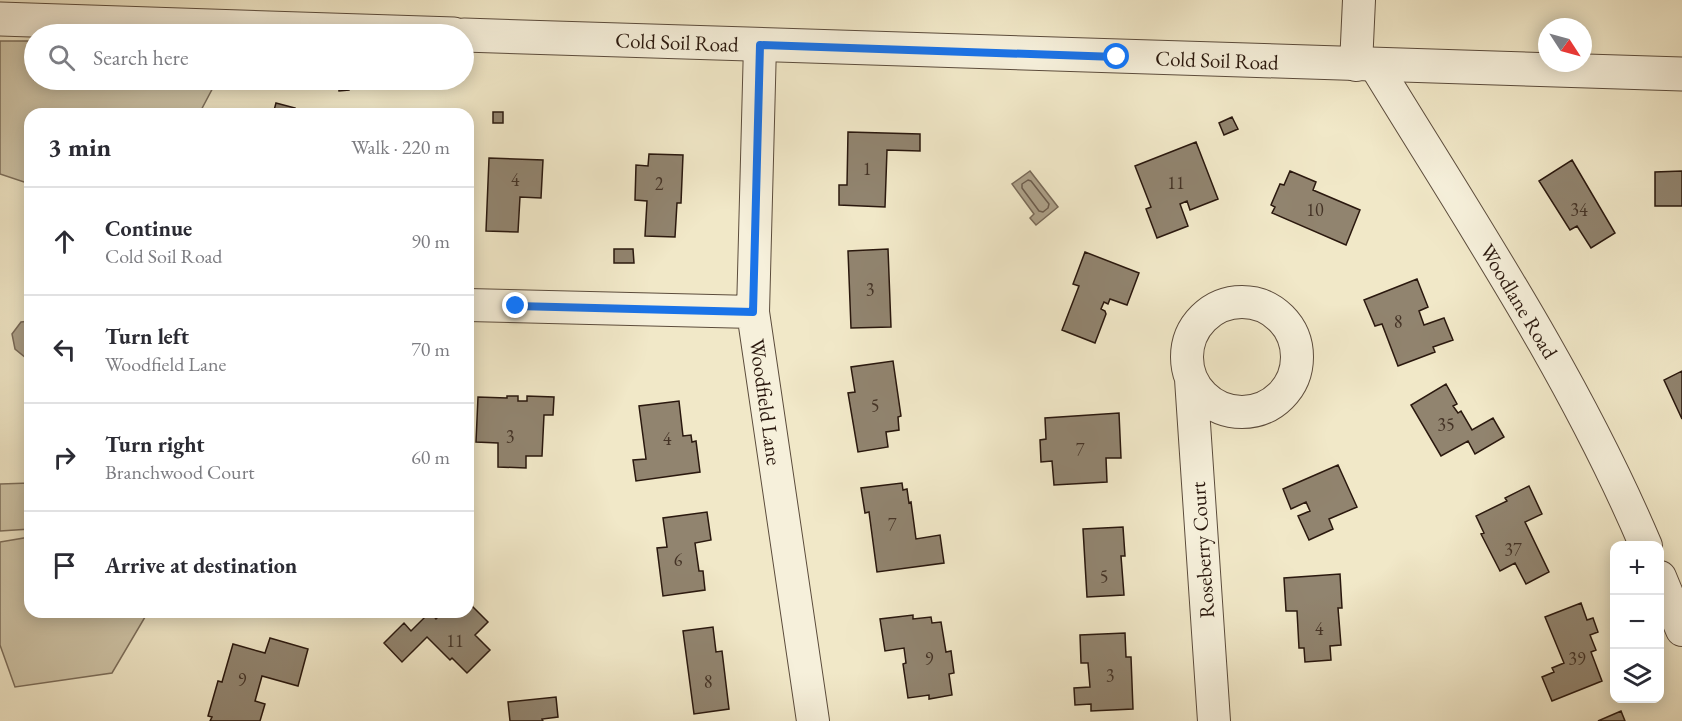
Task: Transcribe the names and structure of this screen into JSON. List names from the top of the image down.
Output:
{
  "streets": {
    "street": [
      "Cold Soil Road",
      "Woodlane Road",
      "Woodfield Lane",
      "Roseberry Court"
    ]
  },
  "crossings": [
    ["Cold Soil Road", "Woodlane Road"],
    ["Cold Soil Road", "Woodfield Lane"]
  ],
  "house_numbers": [
    "1",
    "4",
    "11",
    "2",
    "10",
    "34",
    "3",
    "8",
    "5",
    "35",
    "3",
    "4",
    "7",
    "7",
    "37",
    "6",
    "5",
    "4",
    "11",
    "9",
    "39",
    "3",
    "9",
    "8"
  ],
  "north": "bottom right",
  "page": {
    "search": "Search here",
    "heading": ["3 min", "Walk · 220 m"],
    "list": [
      ["Continue", "Cold Soil Road", "90 m"],
      ["Turn left", "Woodfield Lane", "70 m"],
      ["Turn right", "Branchwood Court", "60 m"],
      "Arrive at destination"
    ],
    "map_buttons": ["+", "−"]
  }
}
